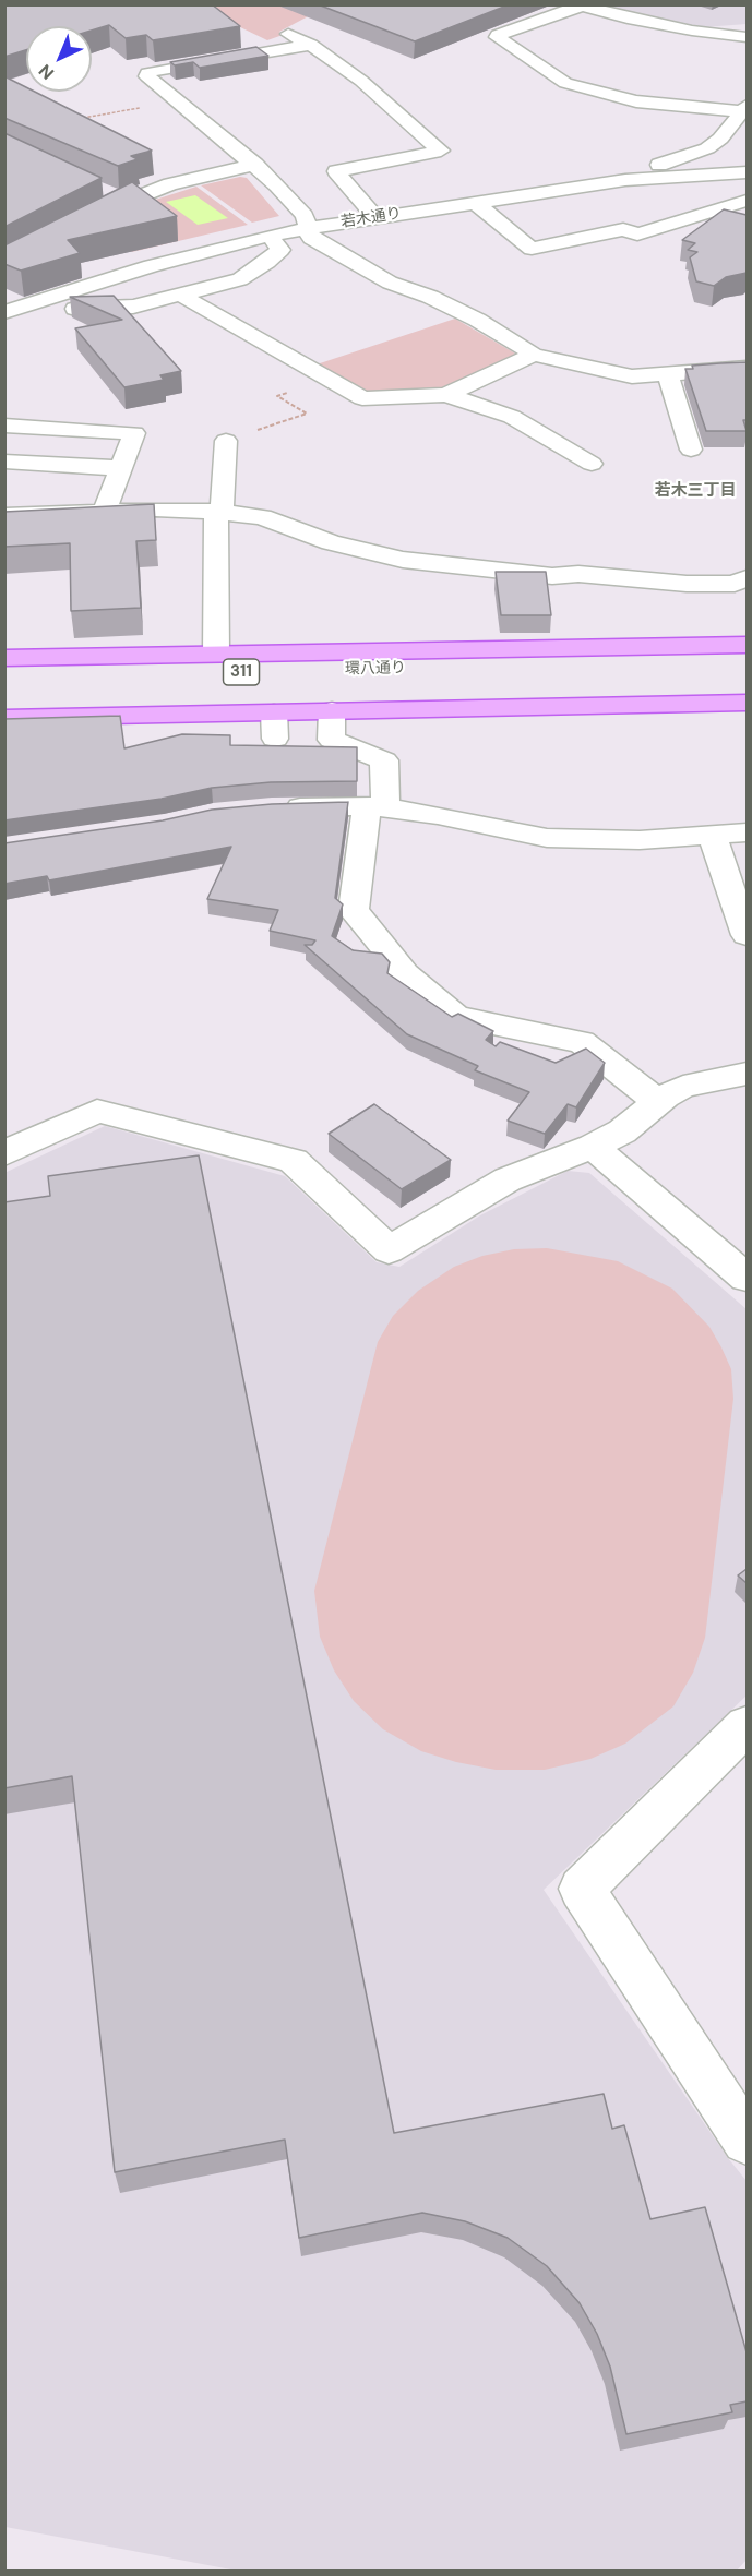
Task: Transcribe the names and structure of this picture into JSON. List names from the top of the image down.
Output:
{
  "streets": {
    "main road": ["環八通り", "311"],
    "street": ["若木通り"]
  },
  "districts": ["若木三丁目"],
  "north": "bottom left"
}
